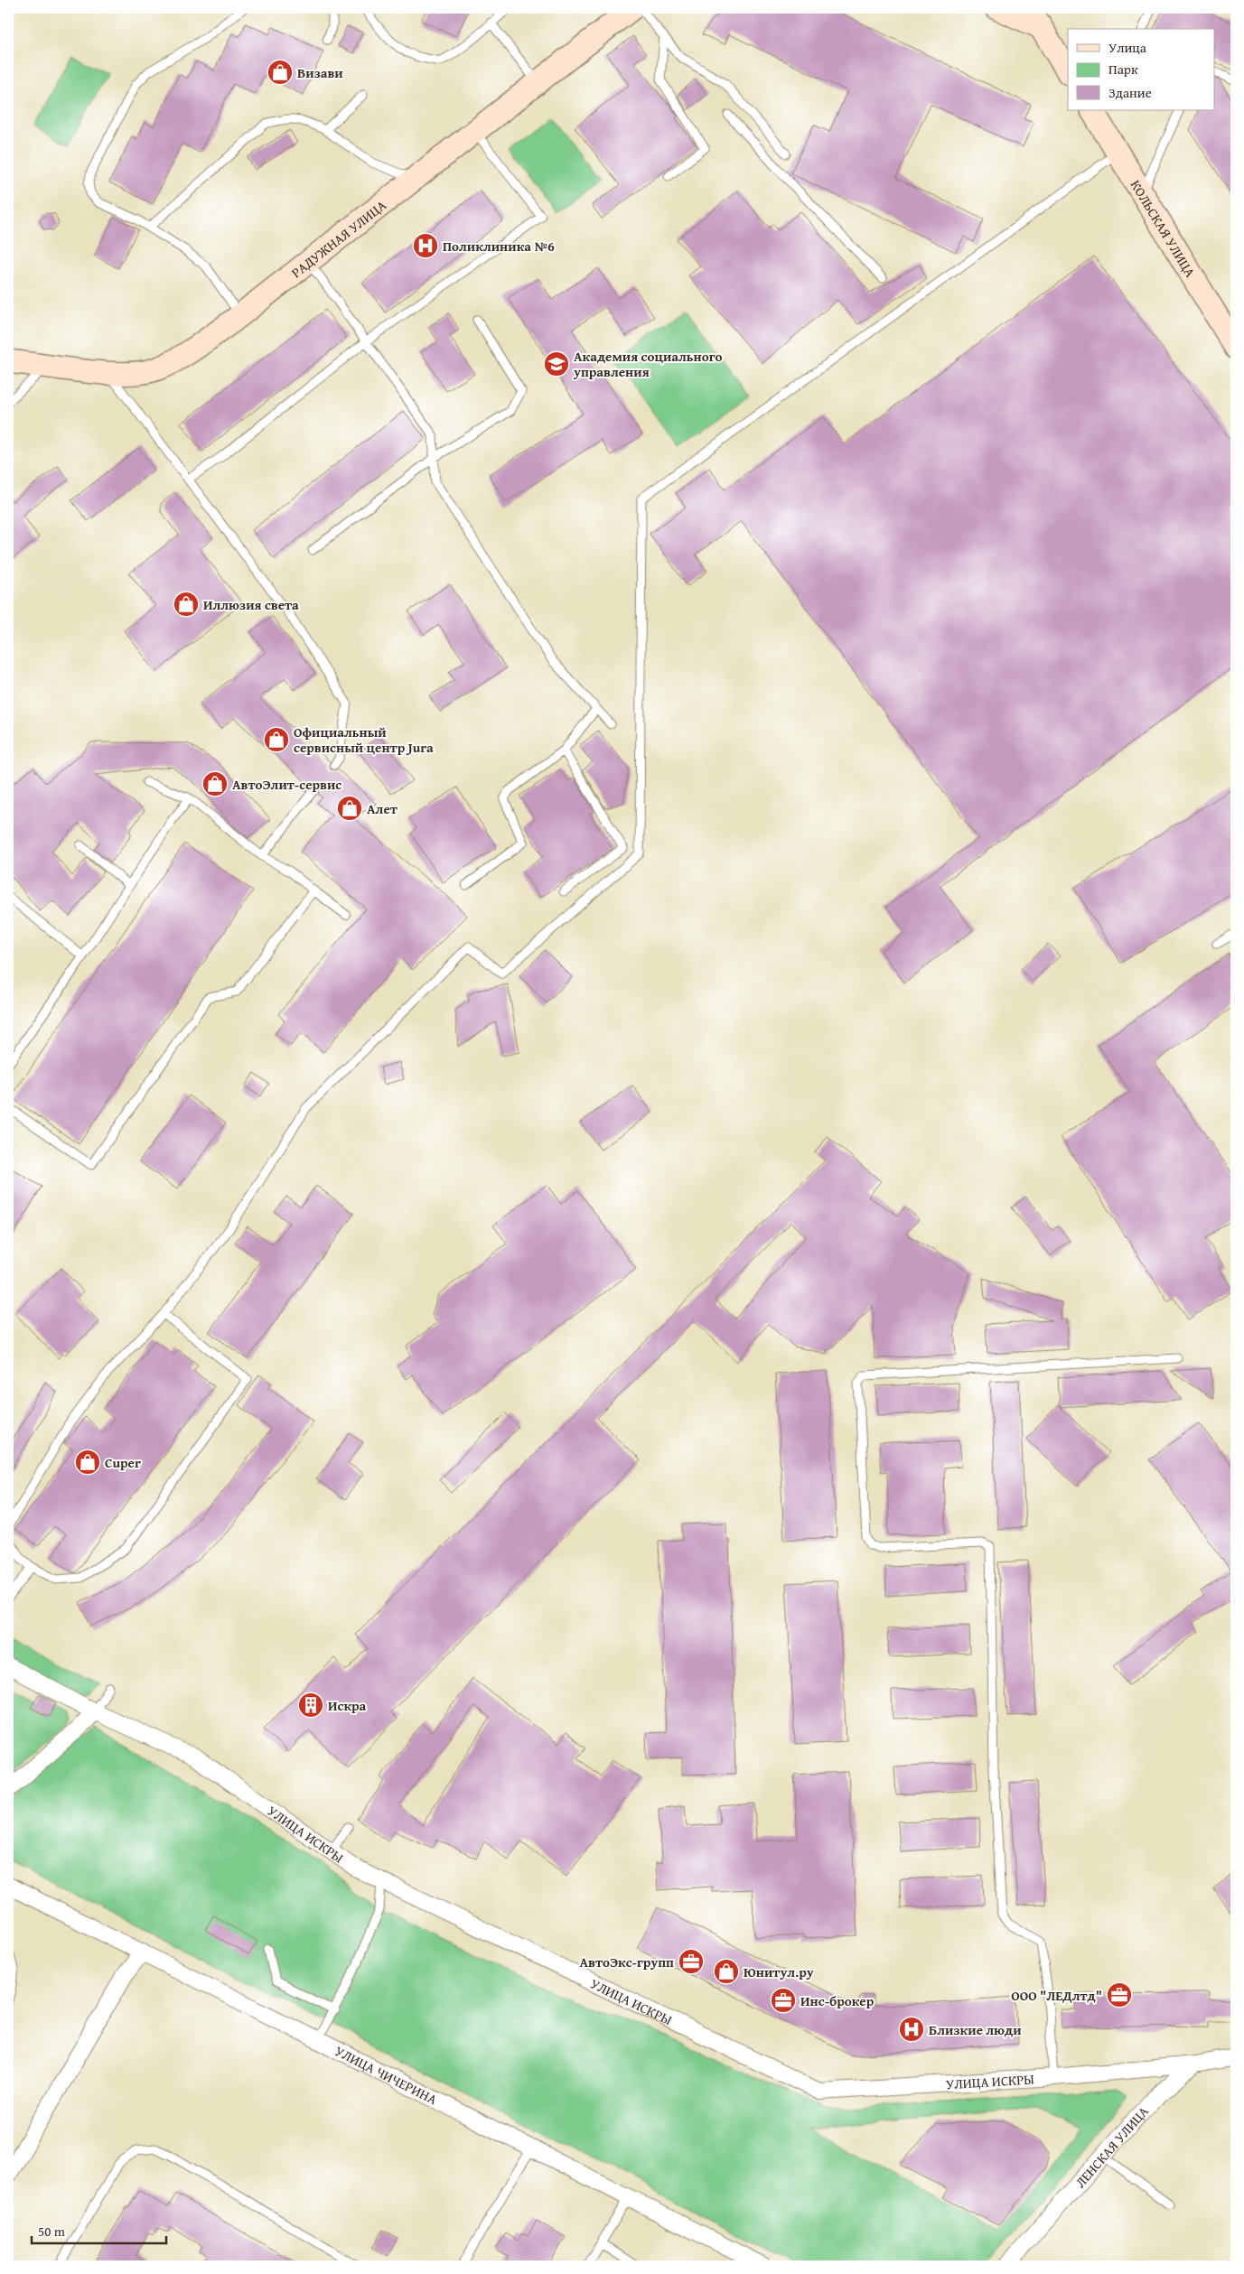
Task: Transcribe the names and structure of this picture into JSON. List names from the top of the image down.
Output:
{
  "streets": {
    "street": [
      "КОЛЬСКАЯ УЛИЦА",
      "РАДУЖНАЯ УЛИЦА",
      "УЛИЦА ИСКРЫ",
      "УЛИЦА ЧИЧЕРИНА",
      "ЛЕНСКАЯ УЛИЦА"
    ]
  },
  "crossings": [
    ["УЛИЦА ИСКРЫ", "ЛЕНСКАЯ УЛИЦА"]
  ],
  "places": {
    "shop": [
      "Визави",
      "Иллюзия света",
      "Официальный сервисный центр Jura",
      "АвтоЭлит-сервис",
      "Алет",
      "Cuper",
      "Юнитул.ру"
    ],
    "hospital": ["Поликлиника №6", "Близкие люди"],
    "school or university": ["Академия социального управления"],
    "building": ["Искра"],
    "office": ["АвтоЭкс-групп", "ООО \"ЛЕДлтд\"", "Инс-брокер"]
  },
  "legend": ["Улица", "Парк", "Здание"],
  "scale_bar": "50 m"
}
